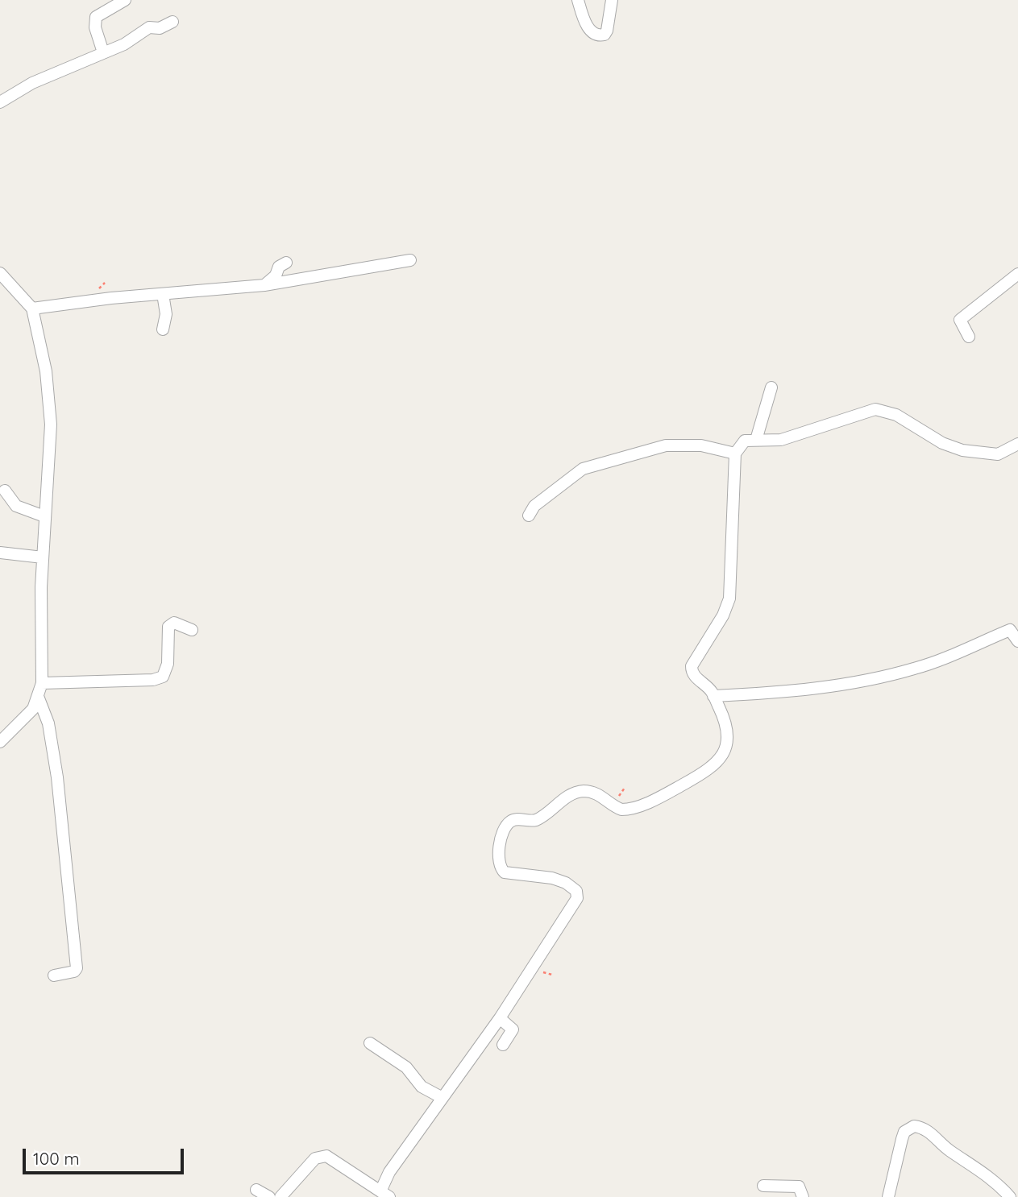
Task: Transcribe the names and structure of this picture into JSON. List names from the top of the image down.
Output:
{
  "scale_bar": "100 m"
}
